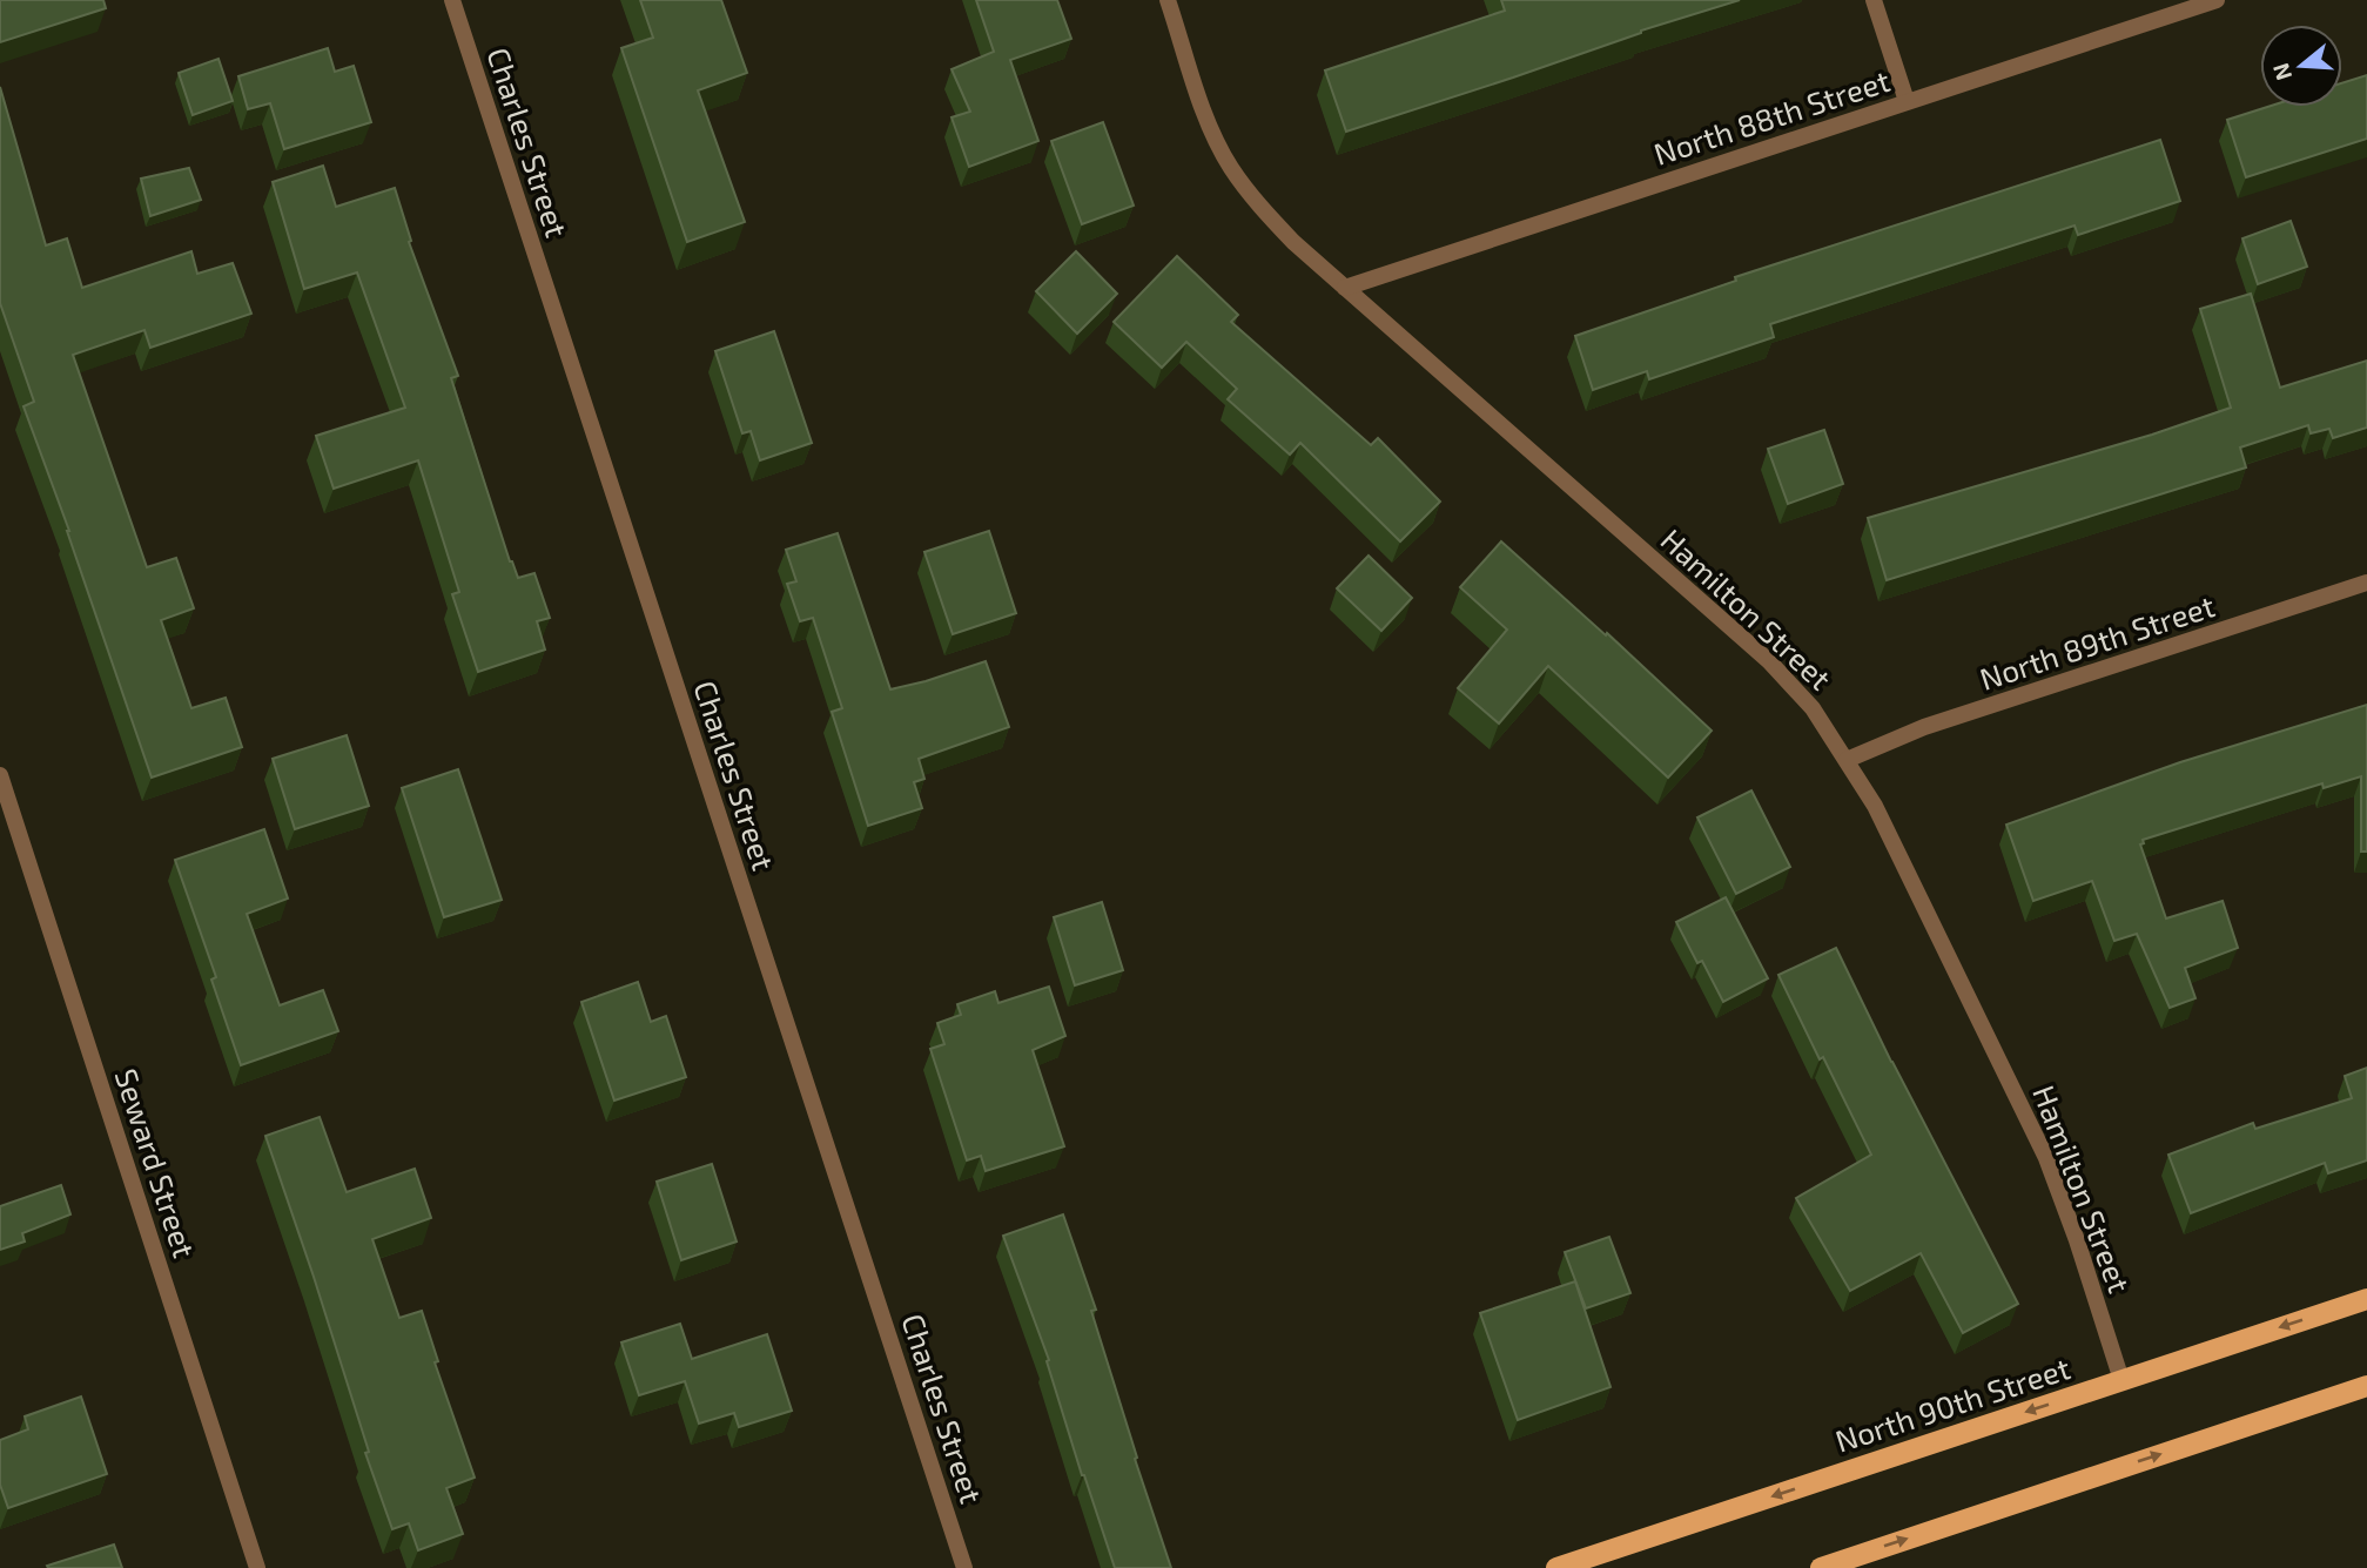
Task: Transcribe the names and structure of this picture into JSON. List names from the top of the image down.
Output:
{
  "streets": {
    "main road": ["North 90th Street"],
    "street": [
      "North 88th Street",
      "Charles Street",
      "Hamilton Street",
      "North 89th Street",
      "Seward Street"
    ]
  },
  "crossings": [
    ["North 88th Street", "Hamilton Street"],
    ["Hamilton Street", "North 89th Street"],
    ["Hamilton Street", "North 90th Street"]
  ],
  "north": "left"
}
